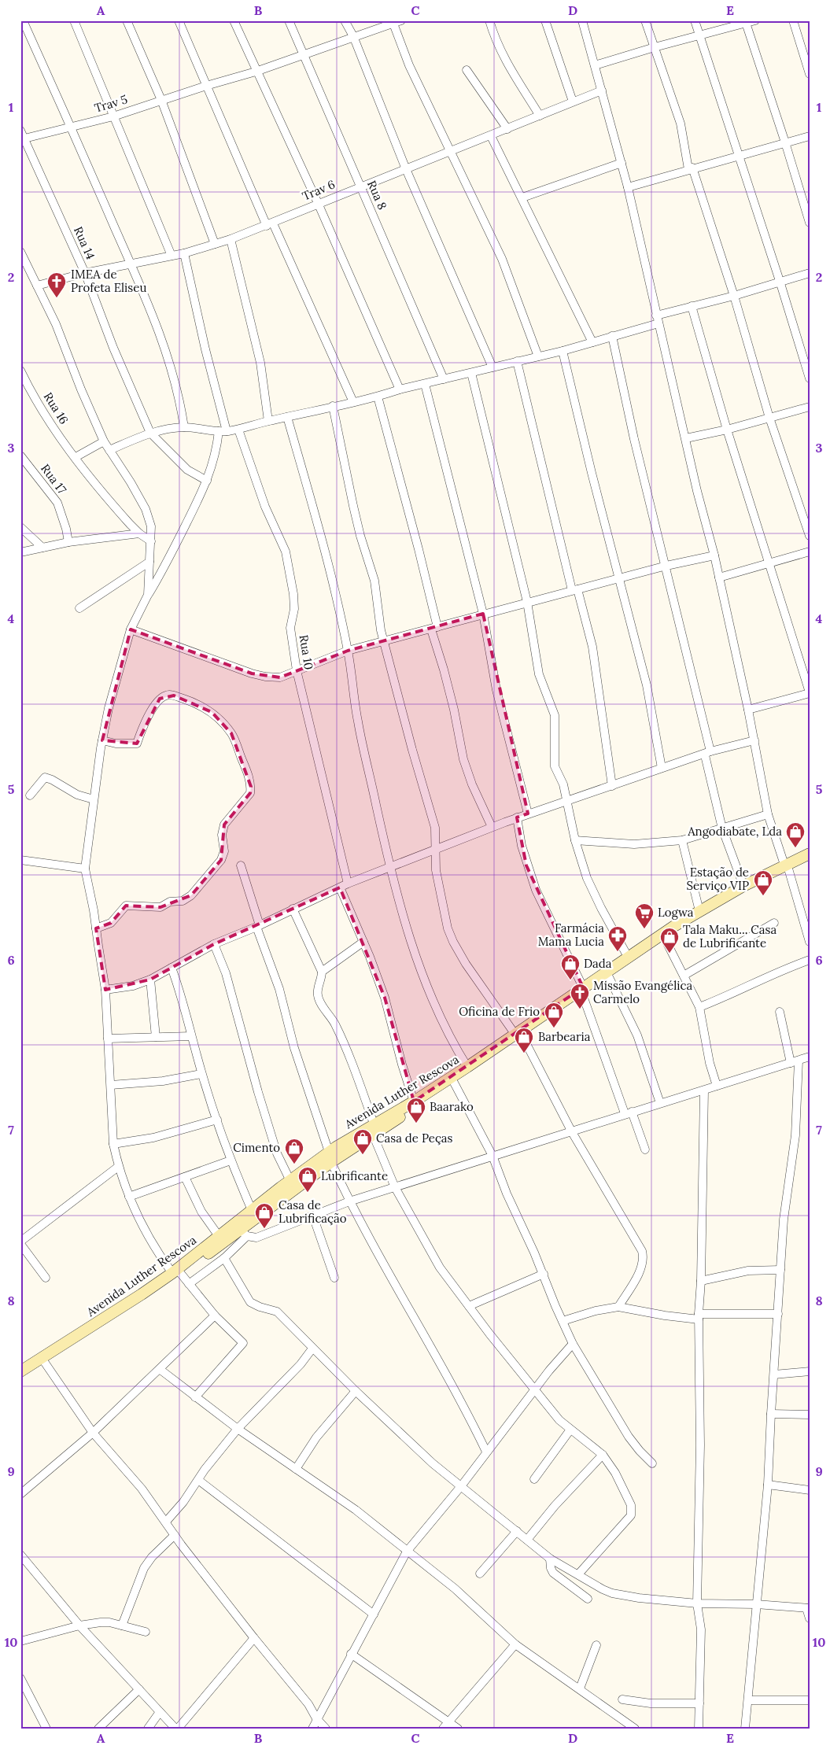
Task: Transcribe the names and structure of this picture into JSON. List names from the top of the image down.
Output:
{
  "streets": {
    "main road": ["Avenida Luther Rescova"],
    "street": [
      "Trav 5",
      "Trav 6",
      "Rua 8",
      "Rua 14",
      "Rua 16",
      "Rua 17",
      "Rua 10"
    ]
  },
  "crossings": [
    ["Trav 5", "Rua 8"],
    ["Trav 5", "Rua 14"],
    ["Trav 6", "Rua 8"],
    ["Trav 6", "Rua 14"]
  ],
  "places": {
    "church": ["IMEA de Profeta Eliseu", "Missão Evangélica Carmelo"],
    "shop": [
      "Angodiabate, Lda",
      "Estação de Serviço VIP",
      "Tala Maku... Casa de Lubrificante",
      "Dada",
      "Oficina de Frio",
      "Barbearia",
      "Baarako",
      "Casa de Peças",
      "Cimento",
      "Lubrificante",
      "Casa de Lubrificação"
    ],
    "supermarket": ["Logwa"],
    "pharmacy": ["Farmácia Mama Lucia"]
  },
  "grid": {
    "columns": [
      "A",
      "B",
      "C",
      "D",
      "E"
    ],
    "rows": [
      "1",
      "2",
      "3",
      "4",
      "5",
      "6",
      "7",
      "8",
      "9",
      "10"
    ]
  }
}
